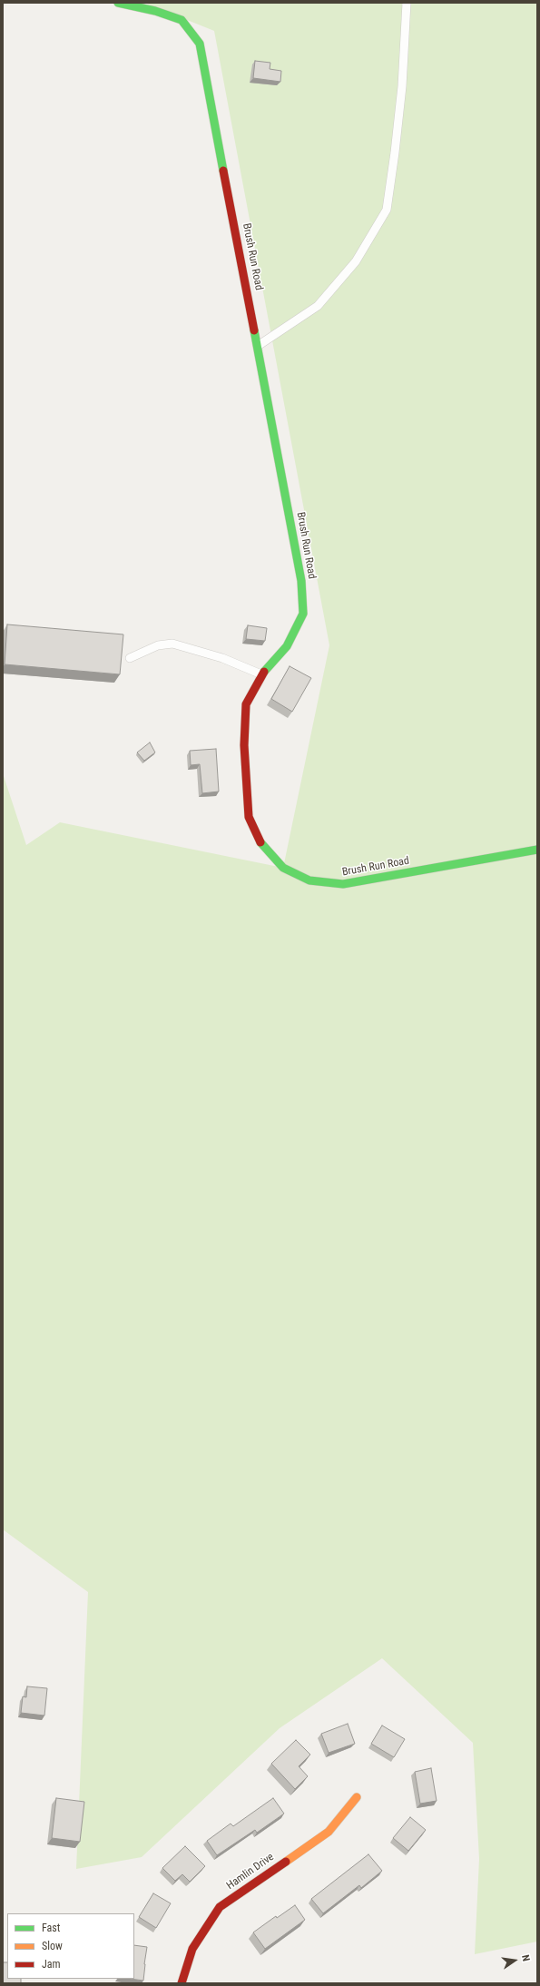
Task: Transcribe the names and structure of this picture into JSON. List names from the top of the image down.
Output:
{
  "streets": {
    "street": ["Brush Run Road", "Hamlin Drive"]
  },
  "legend": ["Fast", "Slow", "Jam"],
  "north": "right"
}
